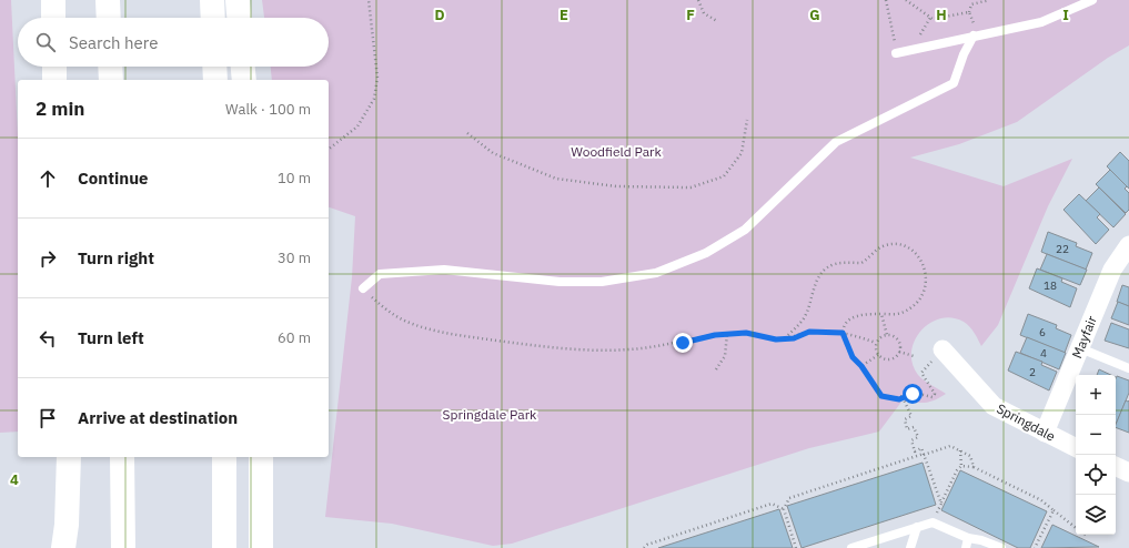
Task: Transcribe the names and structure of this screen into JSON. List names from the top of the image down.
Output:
{
  "streets": {
    "street": ["Mayfair", "Springdale"]
  },
  "crossings": [
    ["Mayfair", "Springdale"]
  ],
  "parks": ["Woodfield Park", "Springdale Park"],
  "house_numbers": [
    "22",
    "18",
    "6",
    "4",
    "2"
  ],
  "page": {
    "search": "Search here",
    "heading": ["2 min", "Walk · 100 m"],
    "list": [
      ["Continue", "10 m"],
      ["Turn right", "30 m"],
      ["Turn left", "60 m"],
      "Arrive at destination"
    ],
    "map_buttons": ["+", "−"]
  },
  "grid": {
    "columns": [
      "D",
      "E",
      "F",
      "G",
      "H",
      "I"
    ],
    "rows": ["4"]
  }
}
